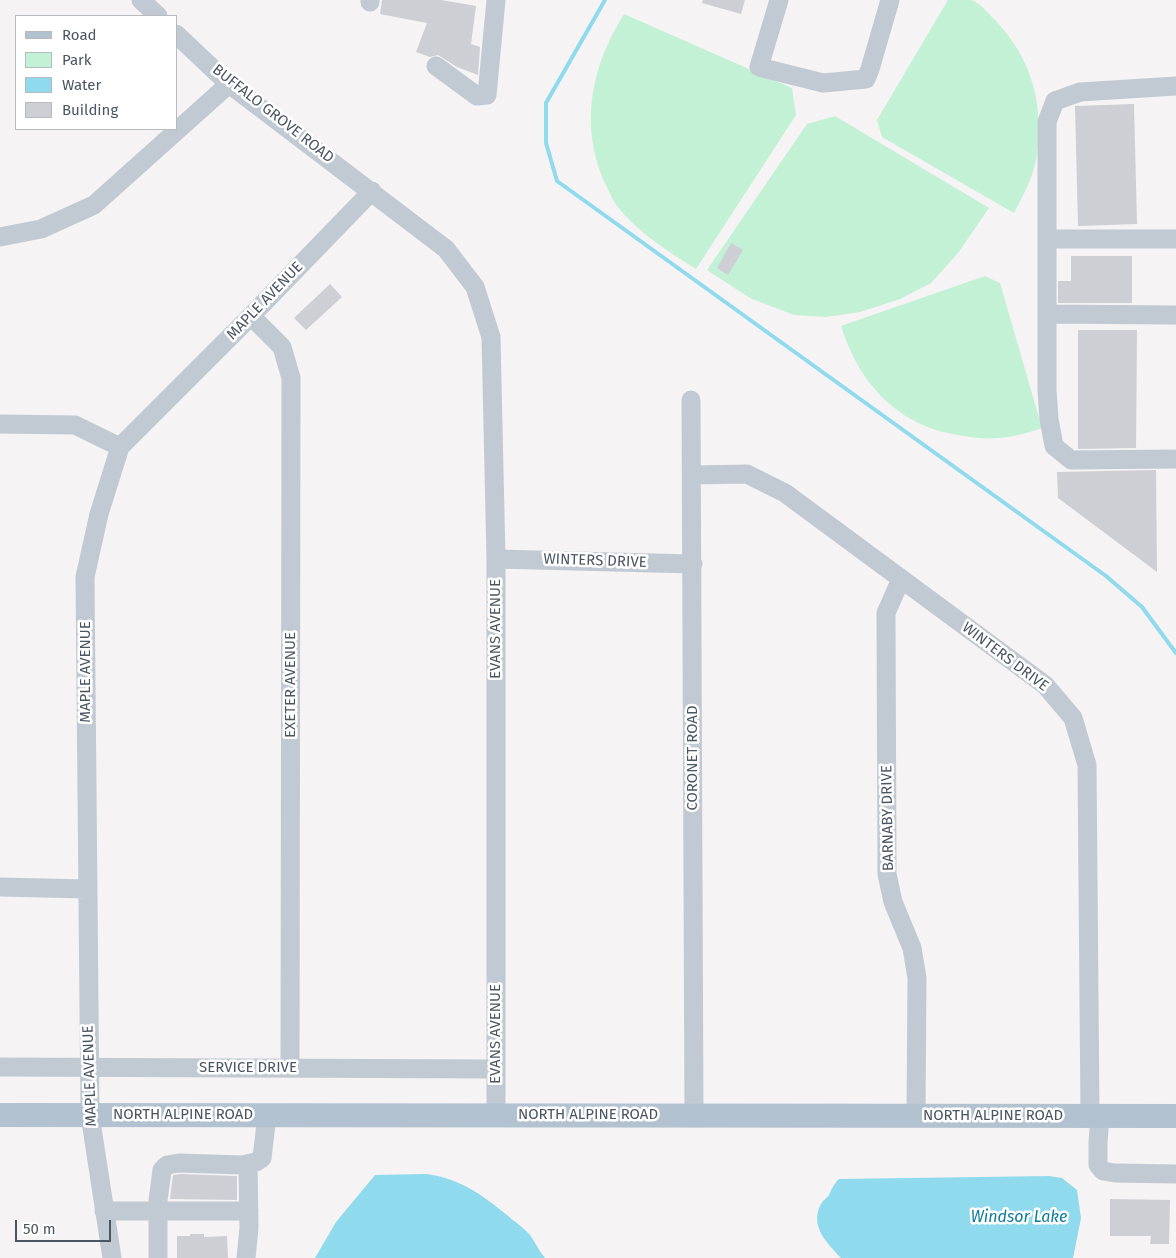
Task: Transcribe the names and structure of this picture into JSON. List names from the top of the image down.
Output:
{
  "streets": {
    "main road": ["NORTH ALPINE ROAD"],
    "street": [
      "BUFFALO GROVE ROAD",
      "MAPLE AVENUE",
      "WINTERS DRIVE",
      "EVANS AVENUE",
      "EXETER AVENUE",
      "CORONET ROAD",
      "BARNABY DRIVE",
      "SERVICE DRIVE"
    ]
  },
  "crossings": [
    ["BUFFALO GROVE ROAD", "MAPLE AVENUE"],
    ["BUFFALO GROVE ROAD", "EVANS AVENUE"],
    ["MAPLE AVENUE", "EVANS AVENUE"],
    ["MAPLE AVENUE", "EXETER AVENUE"],
    ["MAPLE AVENUE", "SERVICE DRIVE"],
    ["MAPLE AVENUE", "NORTH ALPINE ROAD"],
    ["WINTERS DRIVE", "EVANS AVENUE"],
    ["WINTERS DRIVE", "CORONET ROAD"],
    ["WINTERS DRIVE", "BARNABY DRIVE"],
    ["WINTERS DRIVE", "NORTH ALPINE ROAD"],
    ["EVANS AVENUE", "SERVICE DRIVE"],
    ["EVANS AVENUE", "NORTH ALPINE ROAD"],
    ["EXETER AVENUE", "SERVICE DRIVE"],
    ["CORONET ROAD", "NORTH ALPINE ROAD"],
    ["BARNABY DRIVE", "NORTH ALPINE ROAD"]
  ],
  "water": ["Windsor Lake"],
  "legend": [
    "Road",
    "Park",
    "Water",
    "Building"
  ],
  "scale_bar": "50 m"
}
